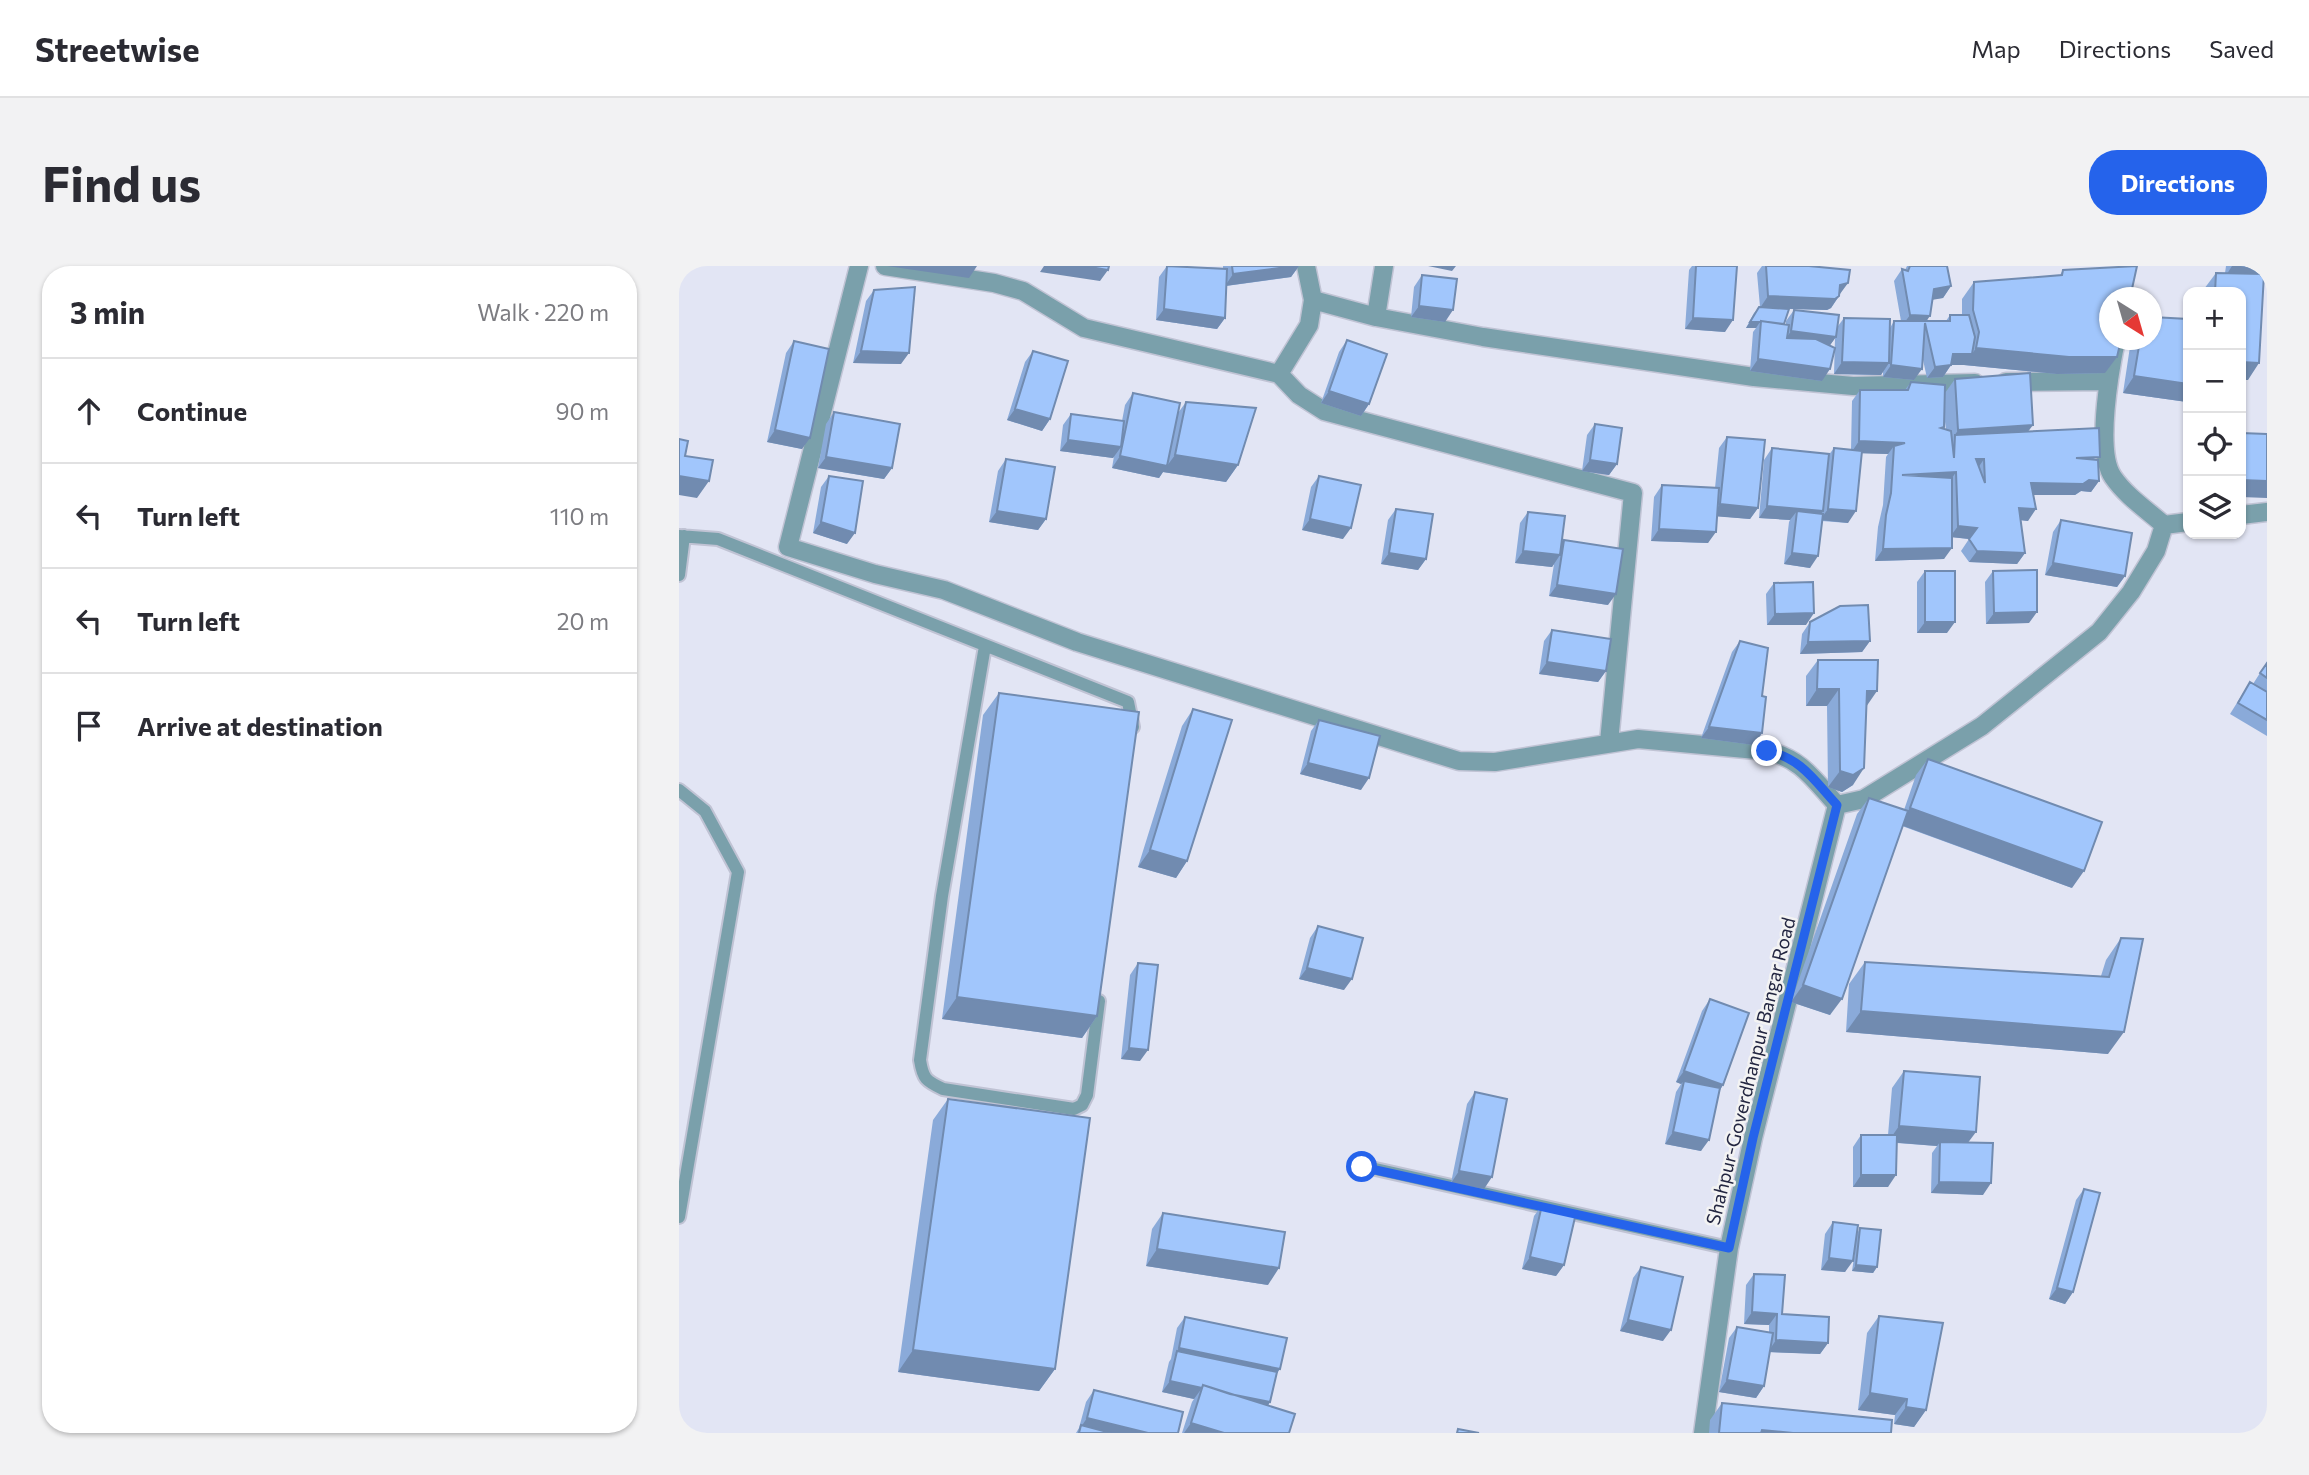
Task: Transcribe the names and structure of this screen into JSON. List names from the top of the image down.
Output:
{
  "streets": {
    "street": ["Shahpur-Goverdhanpur Bangar Road"]
  },
  "north": "bottom right",
  "page": {
    "header": "Streetwise",
    "nav": ["Map", "Directions", "Saved"],
    "buttons": "Directions",
    "title": "Find us",
    "heading": ["3 min", "Walk · 220 m"],
    "map_buttons": ["+", "−"],
    "list": [
      ["Continue", "90 m"],
      ["Turn left", "110 m"],
      ["Turn left", "20 m"],
      "Arrive at destination"
    ]
  }
}
